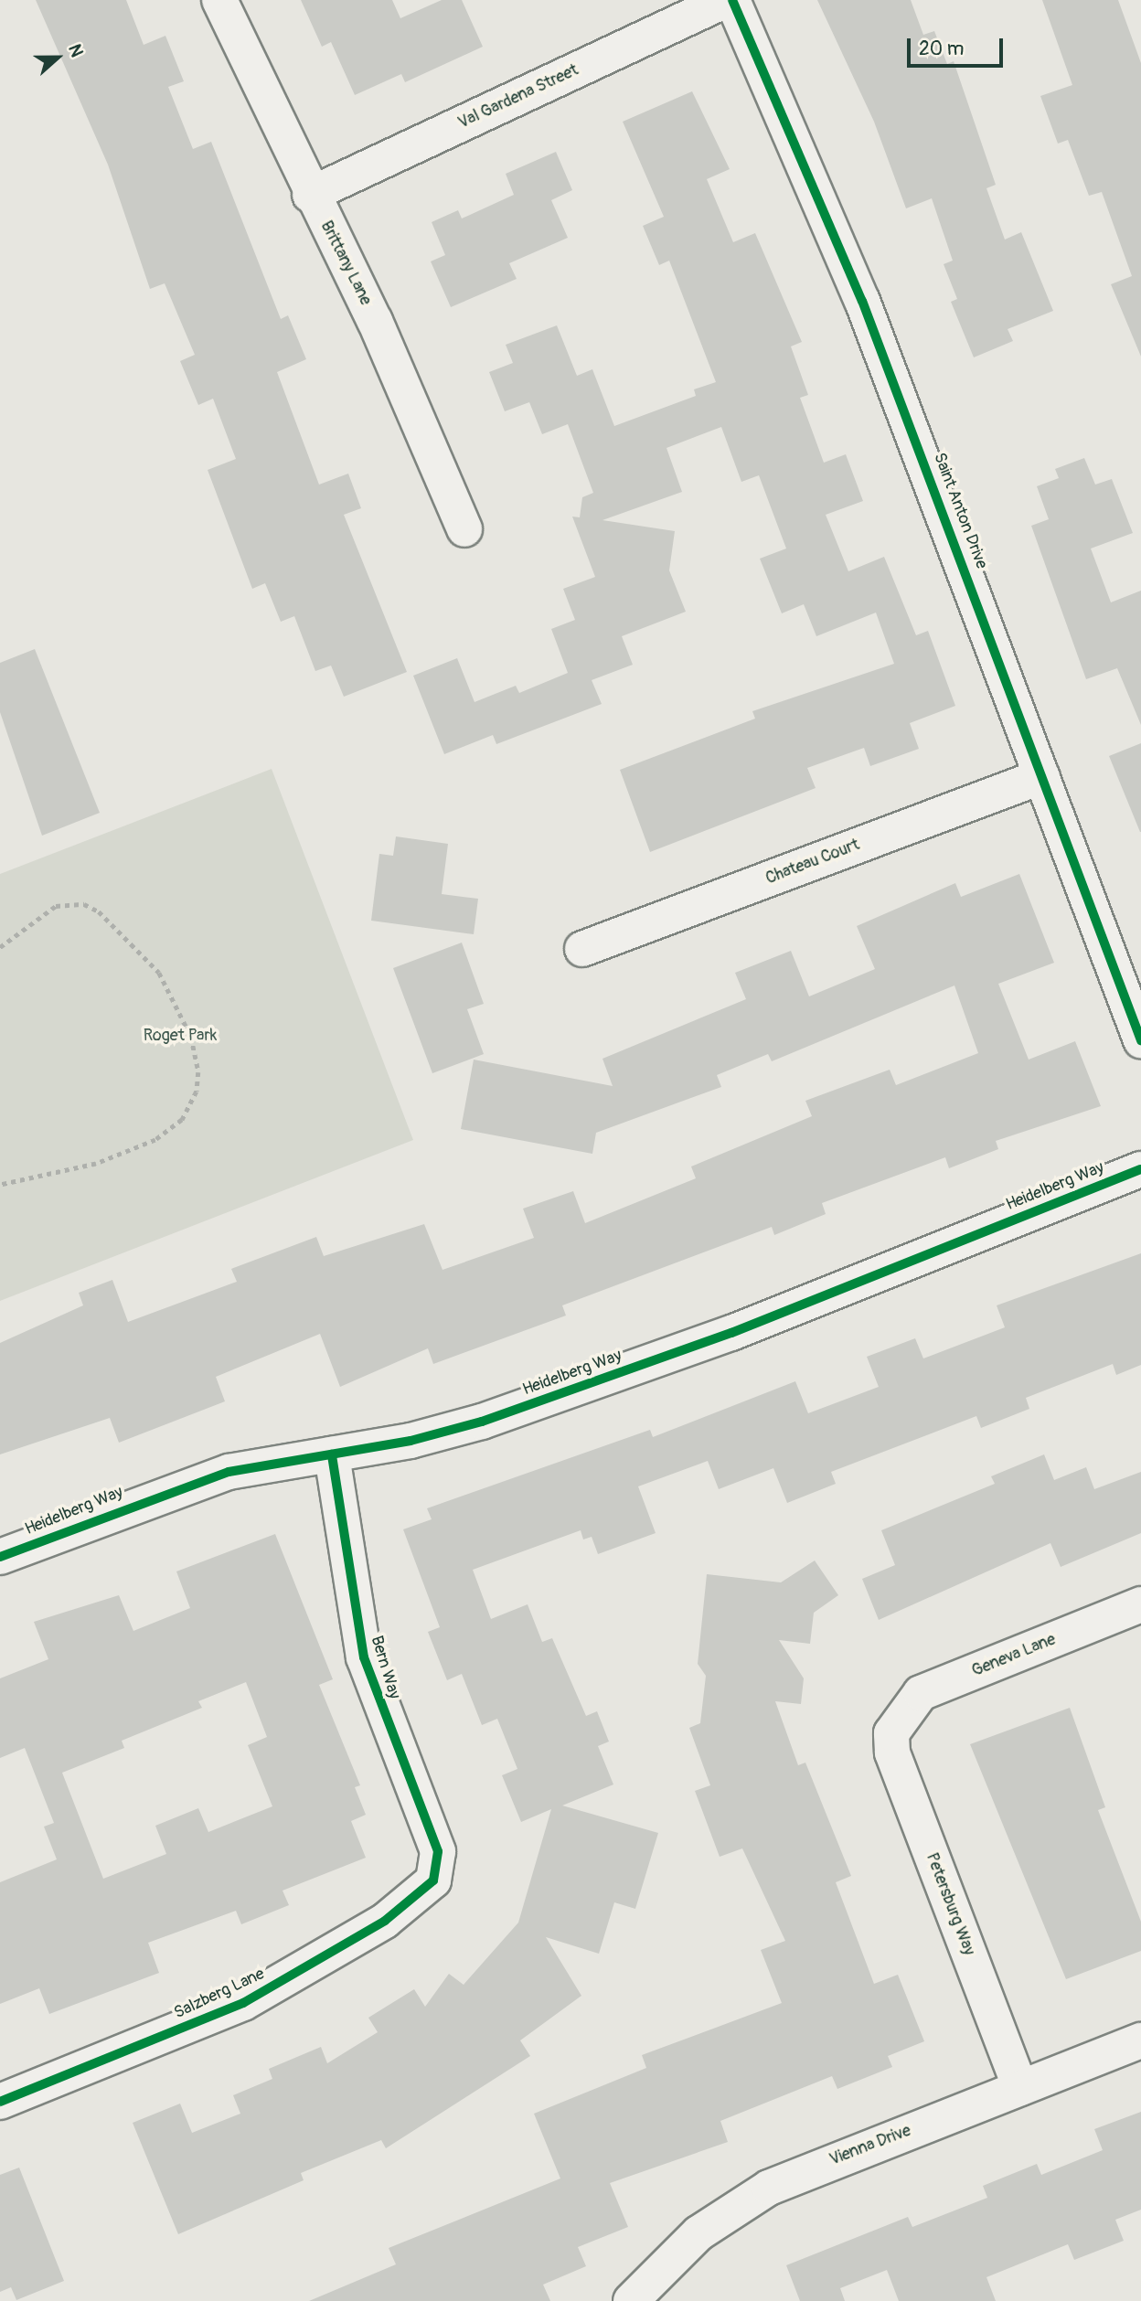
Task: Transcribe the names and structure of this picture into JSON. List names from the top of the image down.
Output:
{
  "streets": {
    "street": [
      "Val Gardena Street",
      "Brittany Lane",
      "Saint Anton Drive",
      "Chateau Court",
      "Heidelberg Way",
      "Geneva Lane",
      "Bern Way",
      "Petersburg Way",
      "Salzberg Lane",
      "Vienna Drive"
    ]
  },
  "crossings": [
    ["Val Gardena Street", "Brittany Lane"],
    ["Saint Anton Drive", "Chateau Court"],
    ["Heidelberg Way", "Bern Way"],
    ["Geneva Lane", "Petersburg Way"],
    ["Bern Way", "Salzberg Lane"],
    ["Petersburg Way", "Vienna Drive"]
  ],
  "parks": ["Roget Park"],
  "scale_bar": "20 m",
  "north": "right"
}
